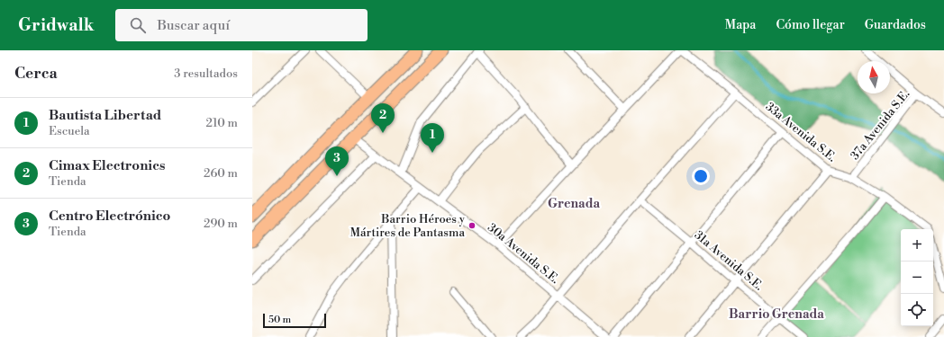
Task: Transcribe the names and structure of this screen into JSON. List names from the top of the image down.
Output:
{
  "streets": {
    "street": [
      "37a Avenida S.E.",
      "33a Avenida S.E.",
      "30a Avenida S.E.",
      "31a Avenida S.E."
    ]
  },
  "crossings": [
    ["37a Avenida S.E.", "33a Avenida S.E."]
  ],
  "districts": ["Grenada", "Barrio Grenada"],
  "places": ["Barrio Héroes y Mártires de Pantasma"],
  "scale_bar": "50 m",
  "north": "top",
  "page": {
    "header": "Gridwalk",
    "search": "Buscar aquí",
    "nav": ["Mapa", "Cómo llegar", "Guardados"],
    "heading": ["Cerca", "3 resultados"],
    "list": [
      {
        "mark": "1",
        "name": "Bautista Libertad",
        "note": "Escuela",
        "value": "210 m"
      },
      {
        "mark": "2",
        "name": "Cimax Electronics",
        "note": "Tienda",
        "value": "260 m"
      },
      {
        "mark": "3",
        "name": "Centro Electrónico",
        "note": "Tienda",
        "value": "290 m"
      }
    ],
    "pins": ["2", "1", "3"],
    "map_buttons": ["+", "−"],
    "scale": "50 m"
  }
}
